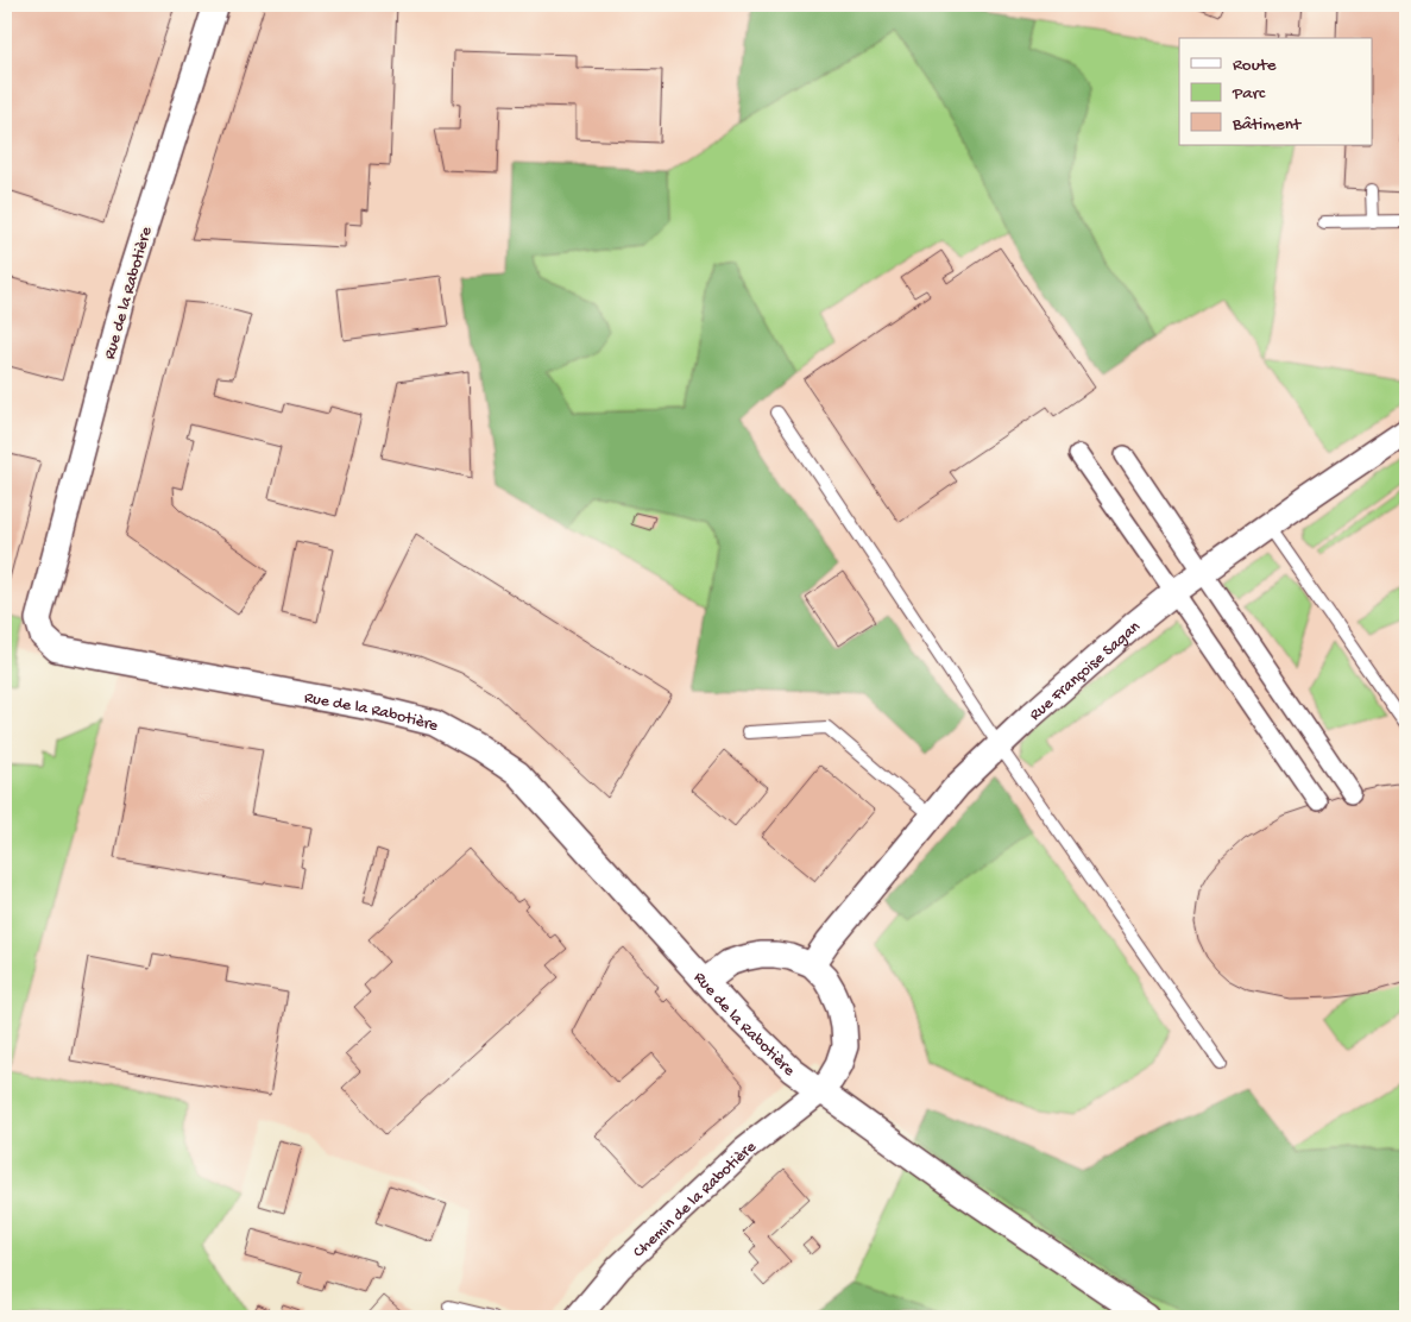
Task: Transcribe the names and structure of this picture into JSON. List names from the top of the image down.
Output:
{
  "streets": {
    "street": ["Rue de la Rabotière", "Rue Françoise Sagan", "Chemin de la Rabotière"]
  },
  "crossings": [
    ["Rue de la Rabotière", "Chemin de la Rabotière"],
    ["Rue Françoise Sagan", "Chemin de la Rabotière"]
  ],
  "legend": ["Route", "Parc", "Bâtiment"]
}
